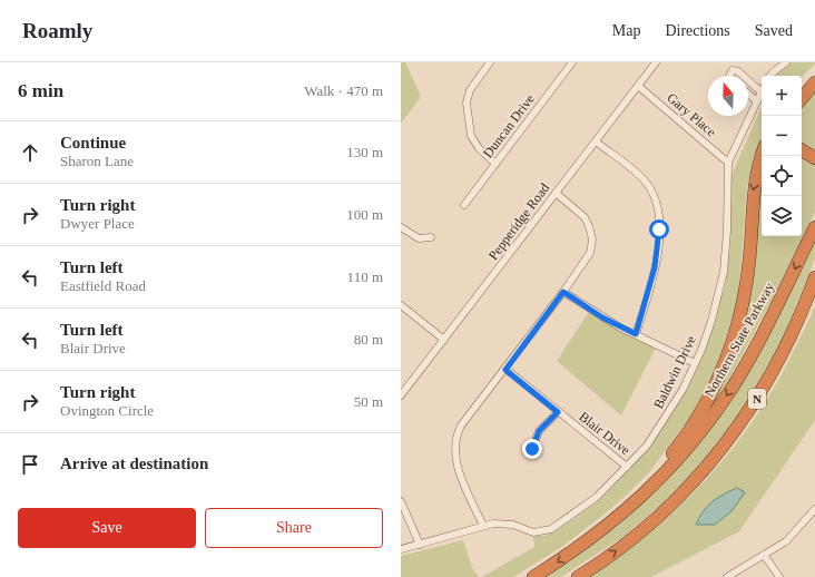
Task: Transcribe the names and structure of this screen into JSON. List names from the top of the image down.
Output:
{
  "streets": {
    "highway": ["Northern State Parkway", "N"],
    "street": [
      "Gary Place",
      "Duncan Drive",
      "Pepperidge Road",
      "Baldwin Drive",
      "Blair Drive"
    ]
  },
  "crossings": [
    ["Gary Place", "Pepperidge Road"],
    ["Gary Place", "Baldwin Drive"],
    ["Baldwin Drive", "Blair Drive"]
  ],
  "north": "top",
  "page": {
    "header": "Roamly",
    "nav": ["Map", "Directions", "Saved"],
    "heading": ["6 min", "Walk · 470 m"],
    "map_buttons": ["+", "−"],
    "list": [
      ["Continue", "Sharon Lane", "130 m"],
      ["Turn right", "Dwyer Place", "100 m"],
      ["Turn left", "Eastfield Road", "110 m"],
      ["Turn left", "Blair Drive", "80 m"],
      ["Turn right", "Ovington Circle", "50 m"],
      "Arrive at destination"
    ],
    "buttons": ["Save", "Share"]
  }
}
